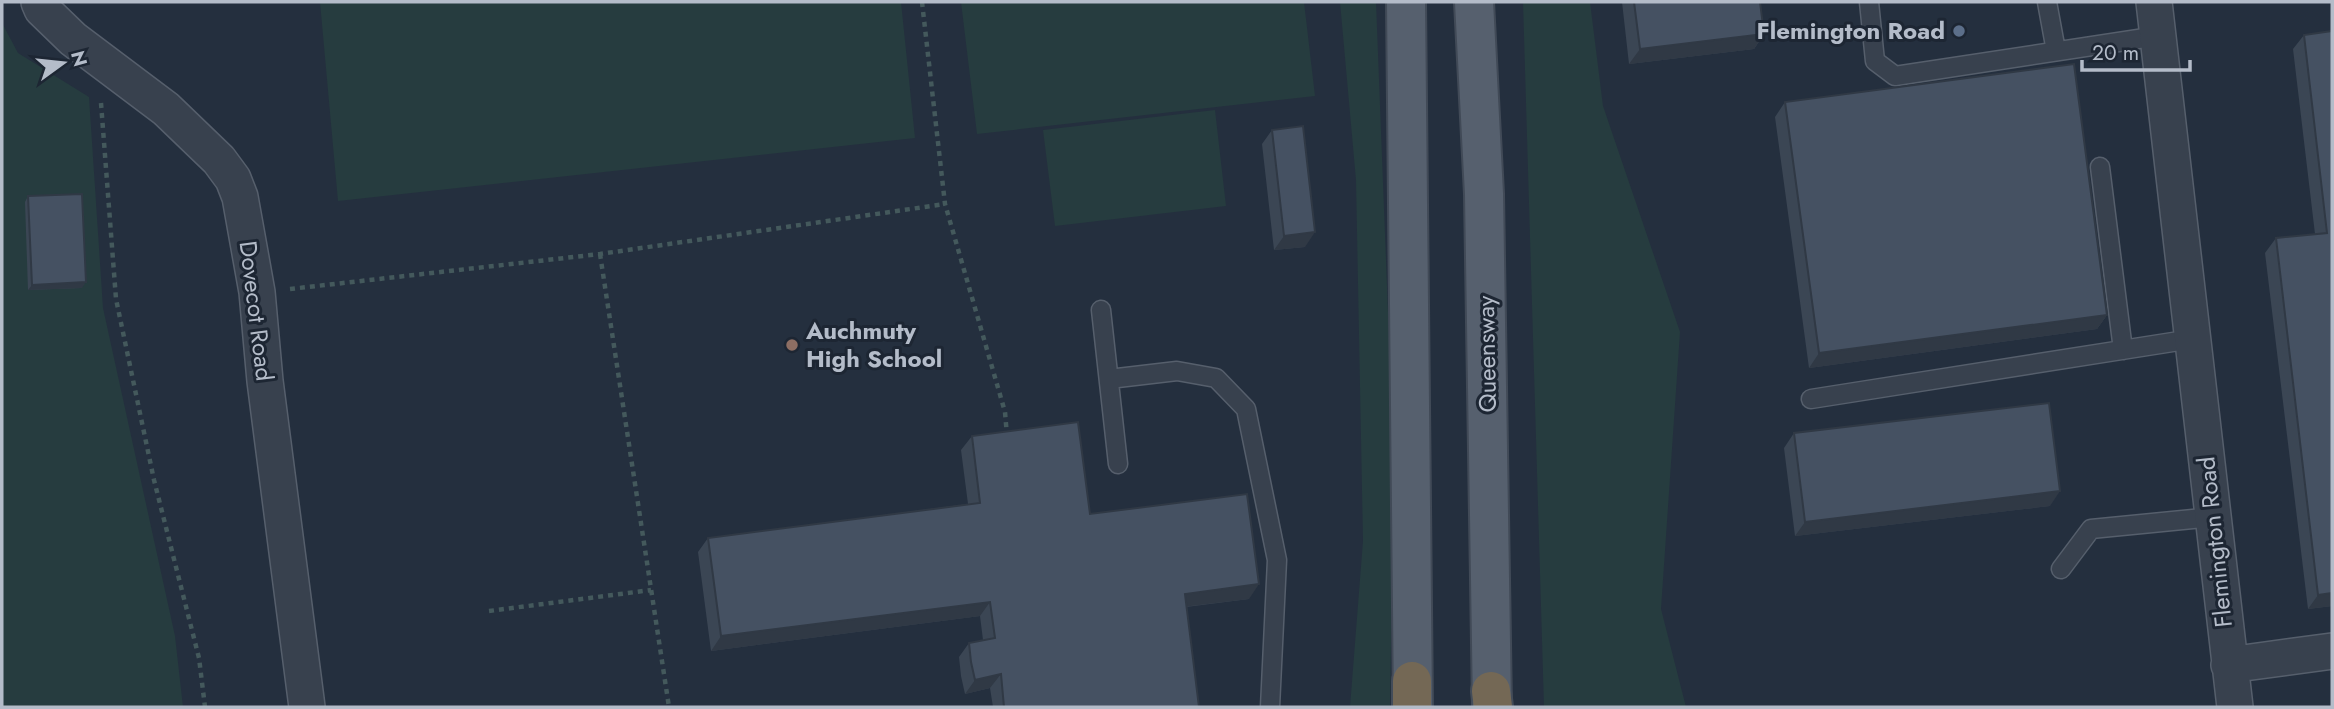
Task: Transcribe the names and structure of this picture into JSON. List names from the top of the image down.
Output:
{
  "streets": {
    "main road": ["Queensway"],
    "street": ["Dovecot Road", "Flemington Road"]
  },
  "places": ["Flemington Road", "Auchmuty High School"],
  "scale_bar": "20 m",
  "north": "right"
}
